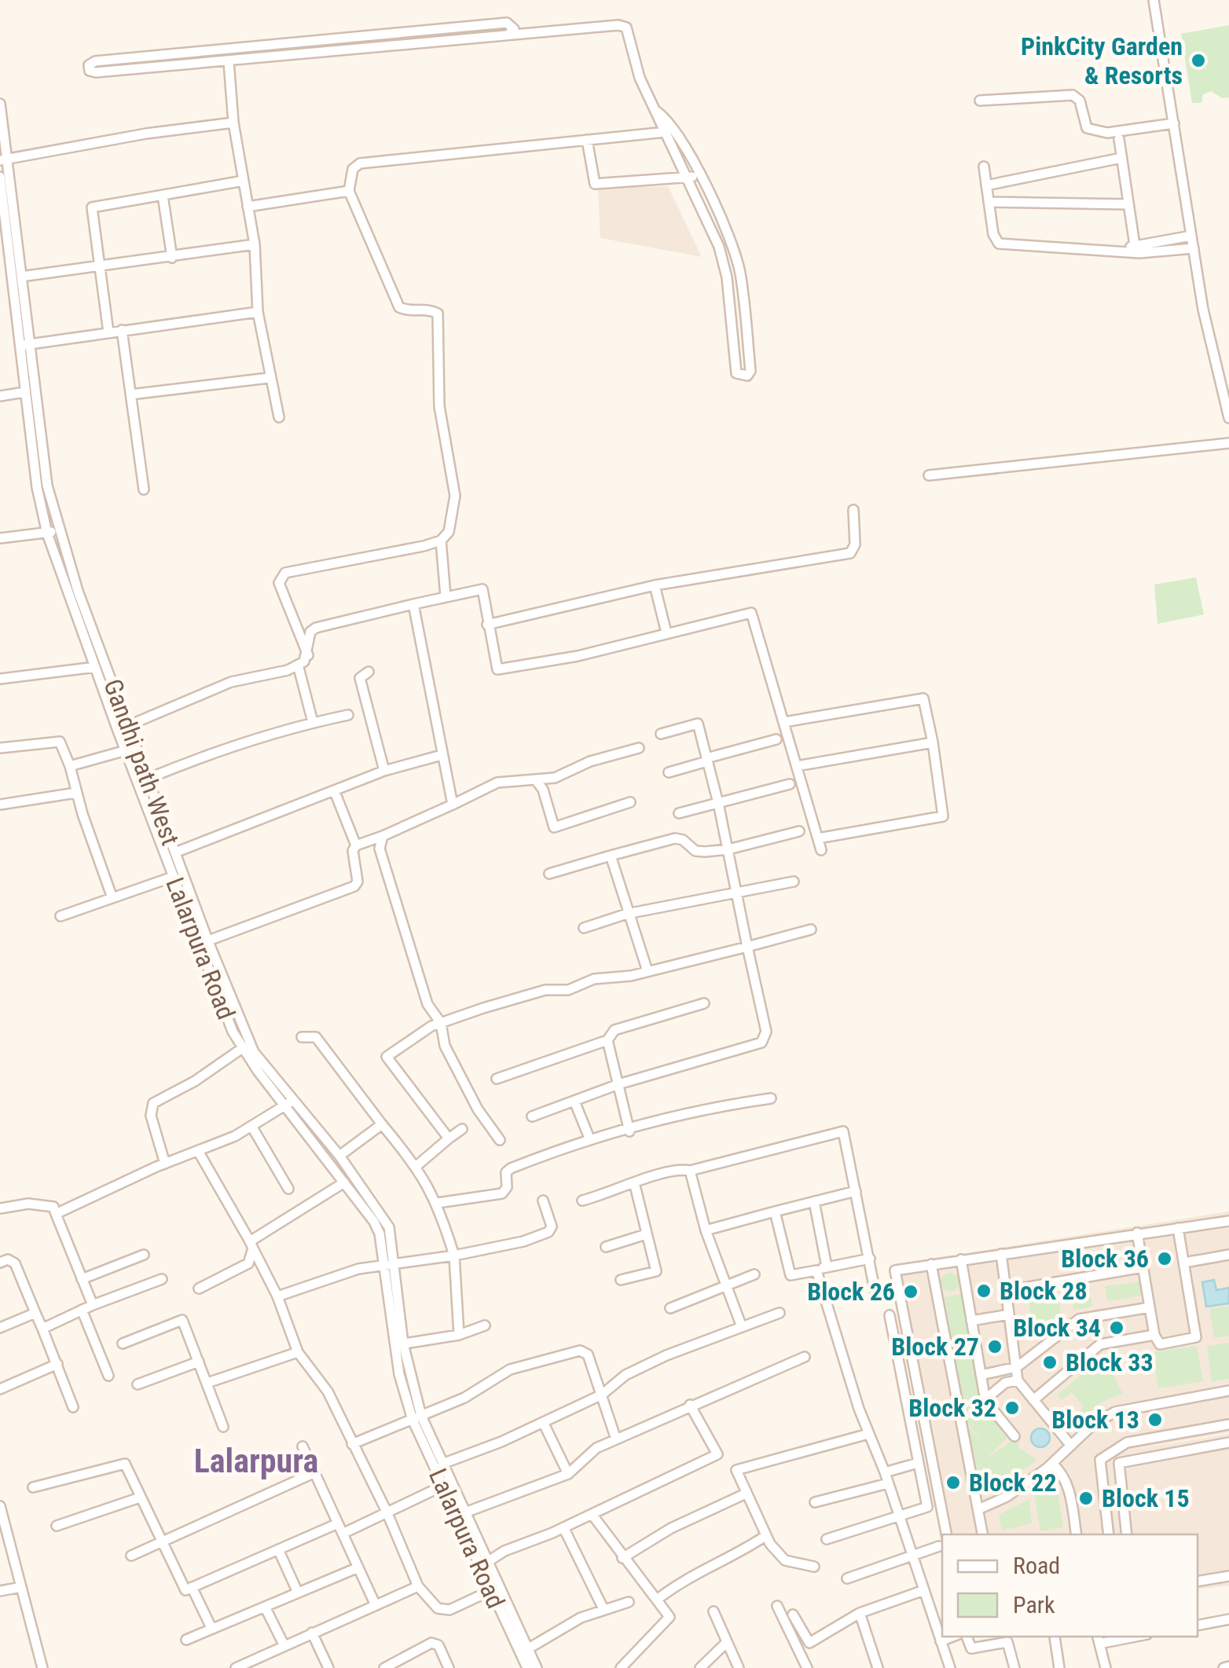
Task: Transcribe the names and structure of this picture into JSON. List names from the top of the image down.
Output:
{
  "streets": {
    "street": ["Gandhi path West", "Lalarpura Road"]
  },
  "crossings": [
    ["Gandhi path West", "Lalarpura Road"]
  ],
  "districts": ["Lalarpura"],
  "places": [
    "PinkCity Garden & Resorts",
    "Block 36",
    "Block 28",
    "Block 26",
    "Block 34",
    "Block 27",
    "Block 33",
    "Block 32",
    "Block 13",
    "Block 22",
    "Block 15"
  ],
  "legend": ["Road", "Park"]
}
